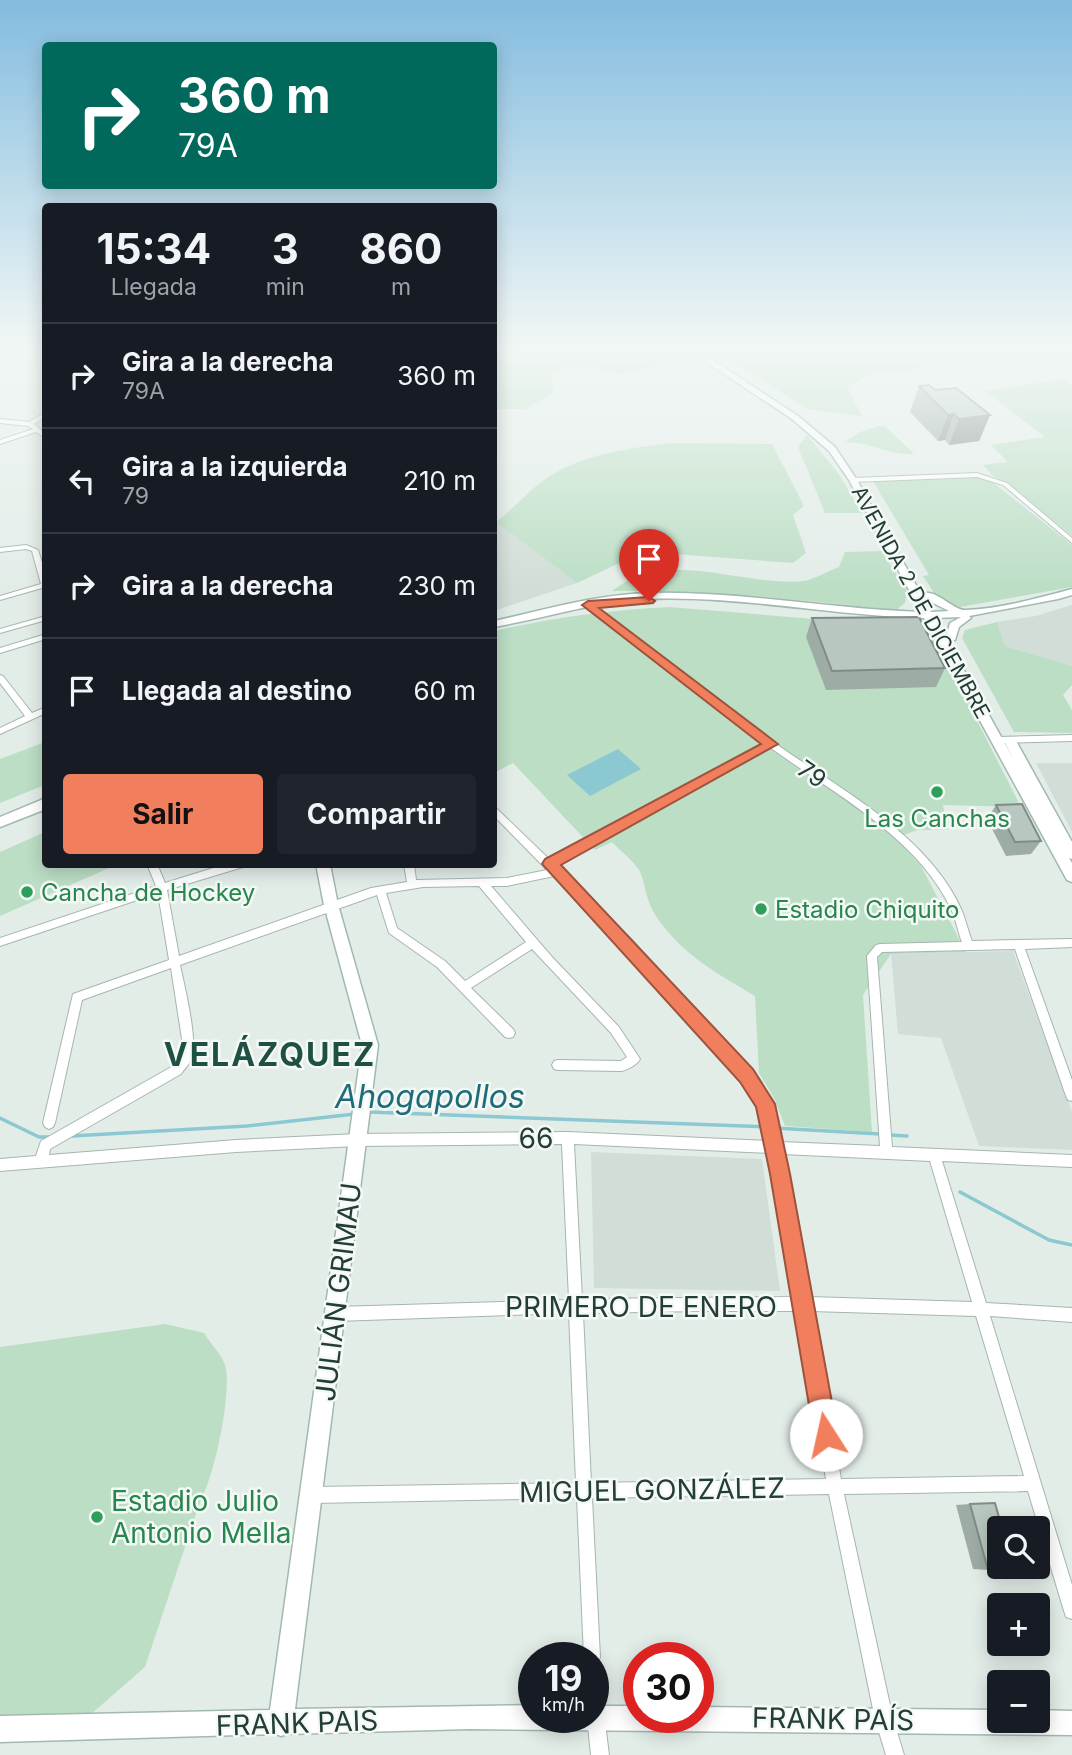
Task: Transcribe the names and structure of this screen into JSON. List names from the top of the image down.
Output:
{
  "streets": {
    "main road": [
      "AVENIDA 2 DE DICIEMBRE",
      "JULIÁN GRIMAU",
      "FRANK PAÍS",
      "FRANK PAIS"
    ],
    "street": [
      "79",
      "66",
      "PRIMERO DE ENERO",
      "MIGUEL GONZÁLEZ"
    ]
  },
  "crossings": [
    ["66", "JULIÁN GRIMAU"],
    ["JULIÁN GRIMAU", "PRIMERO DE ENERO"],
    ["JULIÁN GRIMAU", "MIGUEL GONZÁLEZ"],
    ["JULIÁN GRIMAU", "FRANK PAIS"]
  ],
  "districts": ["VELÁZQUEZ"],
  "water": ["Ahogapollos"],
  "places": [
    "Las Canchas",
    "Cancha de Hockey",
    "Estadio Chiquito",
    "Estadio Julio Antonio Mella"
  ],
  "page": {
    "turn": ["360 m", "79A"],
    "eta": [
      "15:34",
      "Llegada",
      "3",
      "min",
      "860",
      "m"
    ],
    "list": [
      {
        "name": "Gira a la derecha",
        "note": "79A",
        "value": "360 m"
      },
      {
        "name": "Gira a la izquierda",
        "note": "79",
        "value": "210 m"
      },
      {
        "name": "Gira a la derecha",
        "value": "230 m"
      },
      {
        "name": "Llegada al destino",
        "value": "60 m"
      }
    ],
    "buttons": ["Salir", "Compartir"],
    "map_buttons": ["+", "−"],
    "speed": "19 km/h",
    "limit": "30"
  }
}
